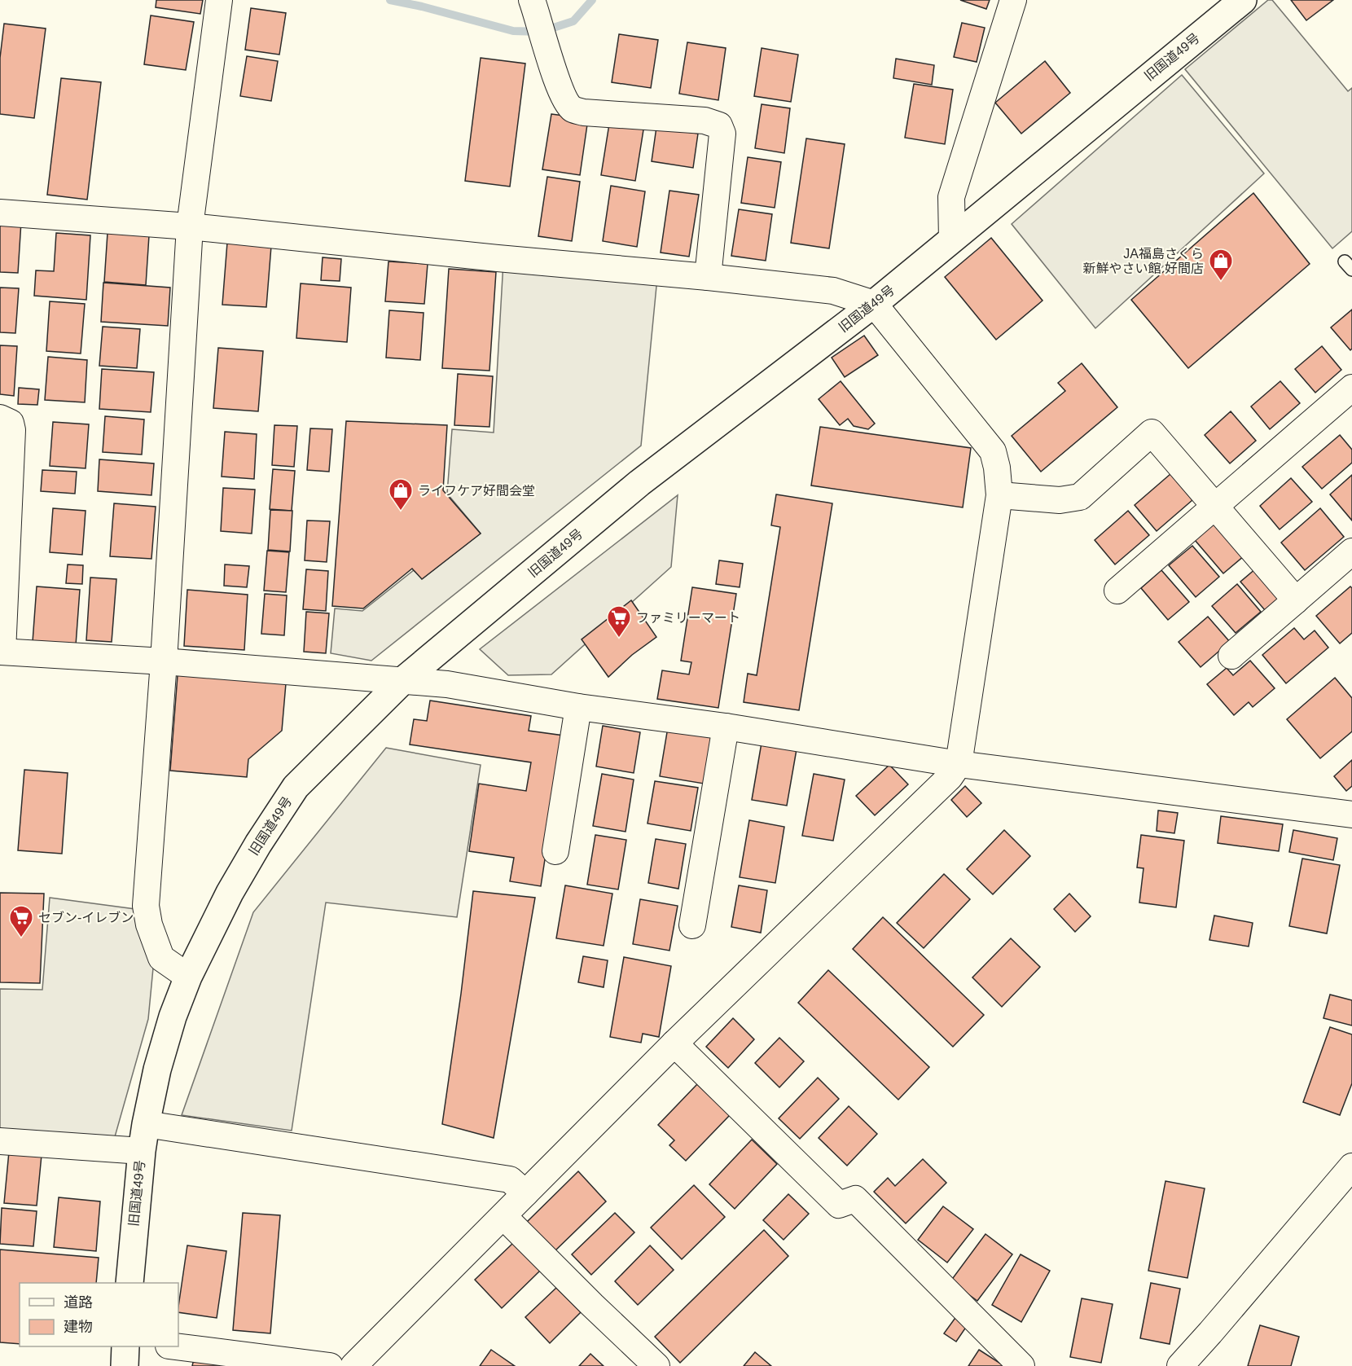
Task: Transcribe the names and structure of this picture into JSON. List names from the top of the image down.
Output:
{
  "streets": {
    "street": ["旧国道49号"]
  },
  "places": {
    "shop": ["JA福島さくら 新鮮やさい館 好間店", "ライフケア好間会堂"],
    "supermarket": ["ファミリーマート", "セブン-イレブン"]
  },
  "legend": ["道路", "建物"]
}
